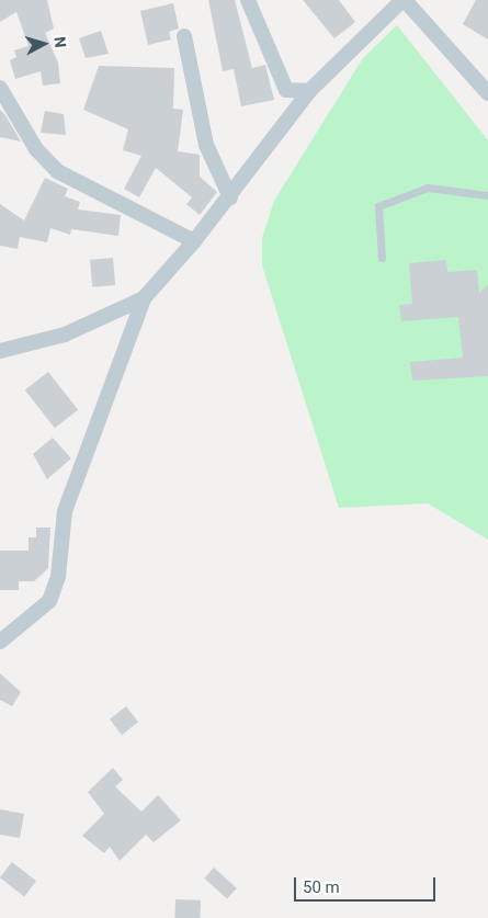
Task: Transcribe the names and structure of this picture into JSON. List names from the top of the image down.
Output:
{
  "scale_bar": "50 m",
  "north": "right"
}
